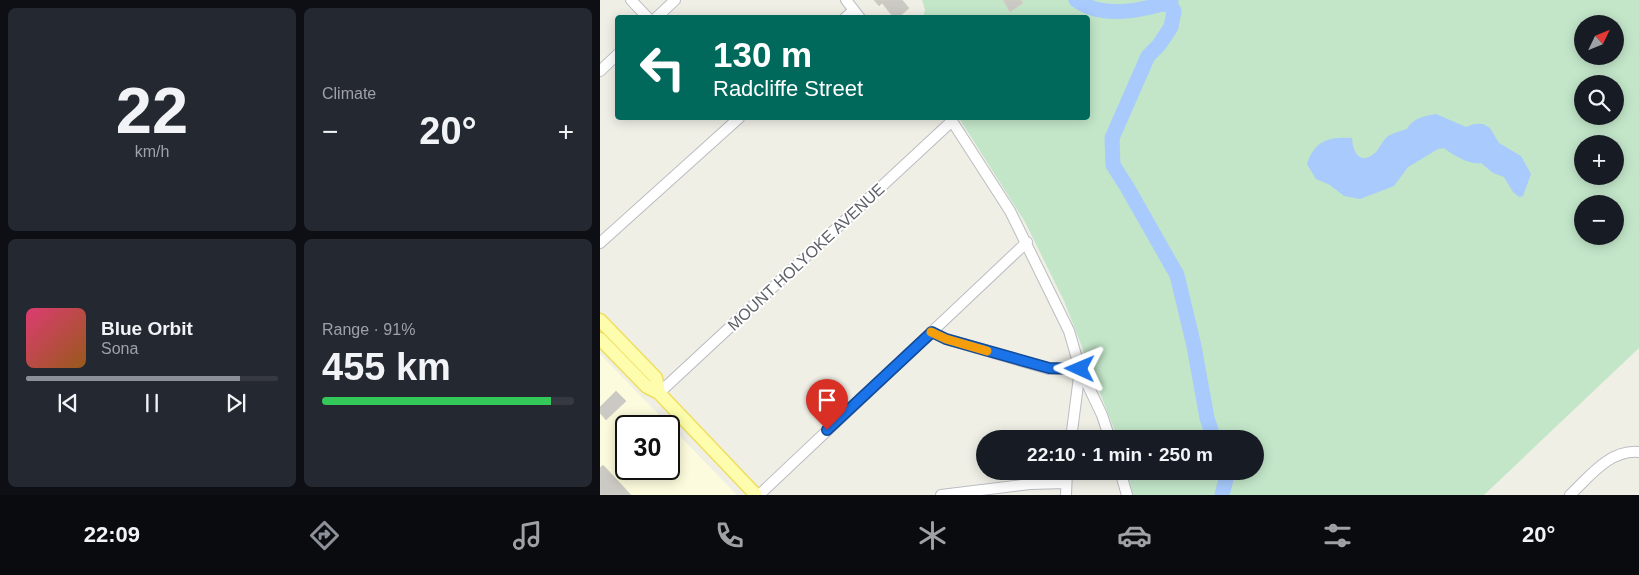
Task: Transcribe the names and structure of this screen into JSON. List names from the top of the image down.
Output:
{
  "streets": {
    "street": ["MOUNT HOLYOKE AVENUE"]
  },
  "north": "top right",
  "page": {
    "tile": [
      ["22", "km/h"],
      "Climate",
      ["Range · 91%", "455 km"]
    ],
    "map_buttons": ["+", "−"],
    "turn": ["130 m", "Radcliffe Street"],
    "heat": ["−", "20°", "+"],
    "song": ["Blue Orbit", "Sona"],
    "limit": "30",
    "trip": "22:10 · 1 min · 250 m",
    "tabs": ["22:09", "20°"]
  }
}
